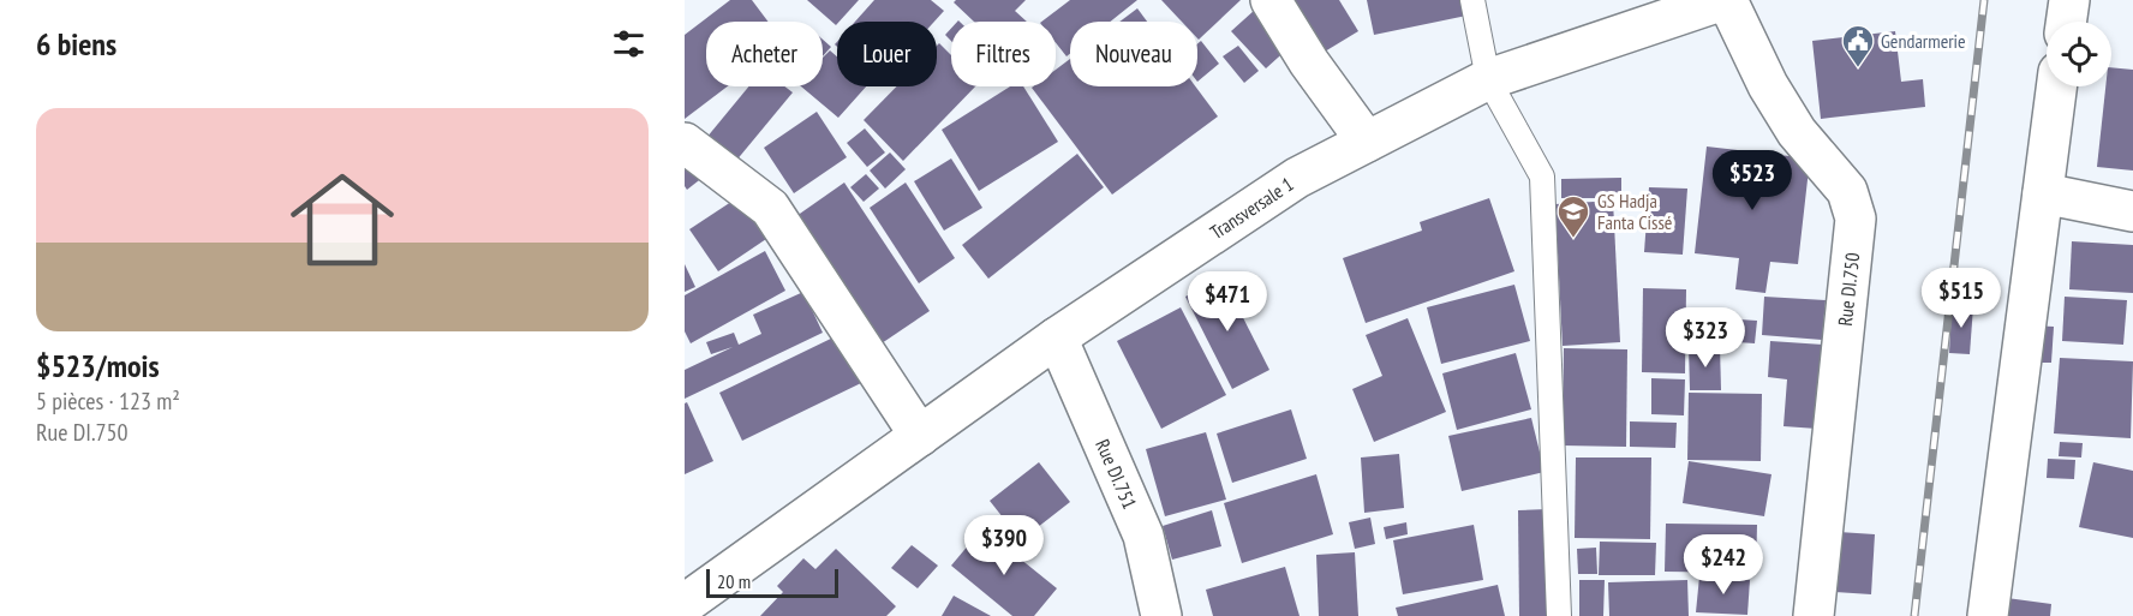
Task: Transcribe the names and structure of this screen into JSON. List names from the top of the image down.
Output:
{
  "streets": {
    "street": ["Transversale 1", "Rue DI.750", "Rue DI.751"]
  },
  "crossings": [
    ["Transversale 1", "Rue DI.750"],
    ["Transversale 1", "Rue DI.751"]
  ],
  "places": {
    "public building": ["Gendarmerie"],
    "school or university": ["GS Hadja Fanta Cissé"]
  },
  "scale_bar": "20 m",
  "page": {
    "heading": "6 biens",
    "chip": [
      "Acheter",
      "Louer",
      "Filtres",
      "Nouveau"
    ],
    "list": [
      {
        "name": "$523/mois",
        "note": "5 pièces · 123 m² · Rue DI.750"
      }
    ],
    "price": [
      "$523",
      "$515",
      "$471",
      "$323",
      "$390",
      "$242"
    ],
    "scale": "20 m"
  }
}
